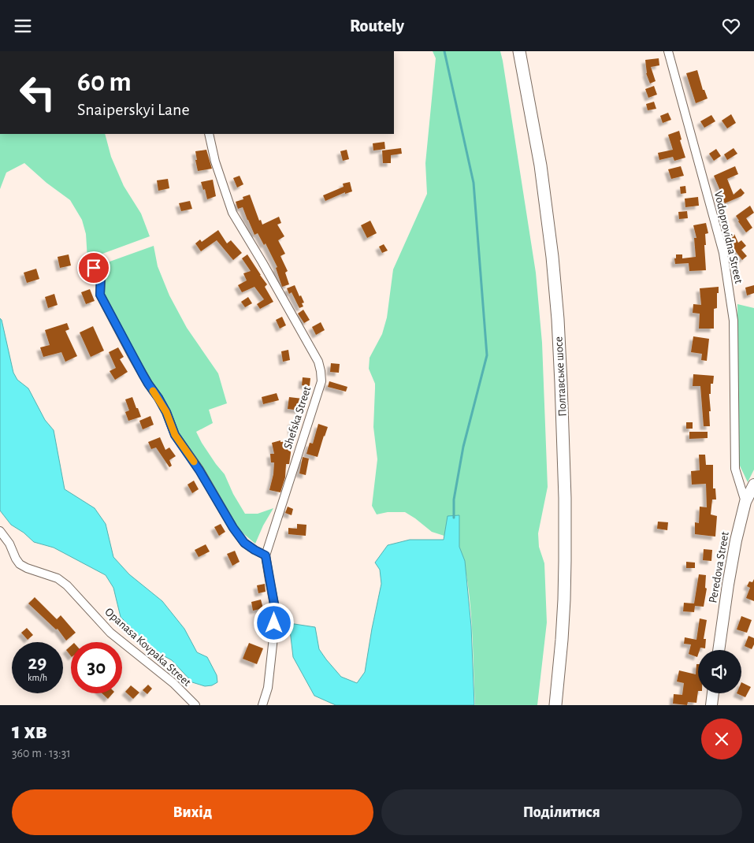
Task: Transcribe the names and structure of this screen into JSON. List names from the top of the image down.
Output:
{
  "streets": {
    "main road": ["Полтавське шосе"],
    "street": [
      "Vodoprovidna Street",
      "Shefska Street",
      "Peredova Street",
      "Opanasa Kovpaka Street"
    ]
  },
  "crossings": [
    ["Vodoprovidna Street", "Peredova Street"]
  ],
  "page": {
    "header": "Routely",
    "turn": ["60 m", "Snaiperskyi Lane"],
    "speed": "29 km/h",
    "limit": "30",
    "heading": ["1 хв", "360 m · 13:31"],
    "buttons": ["Вихід", "Поділитися"]
  }
}
